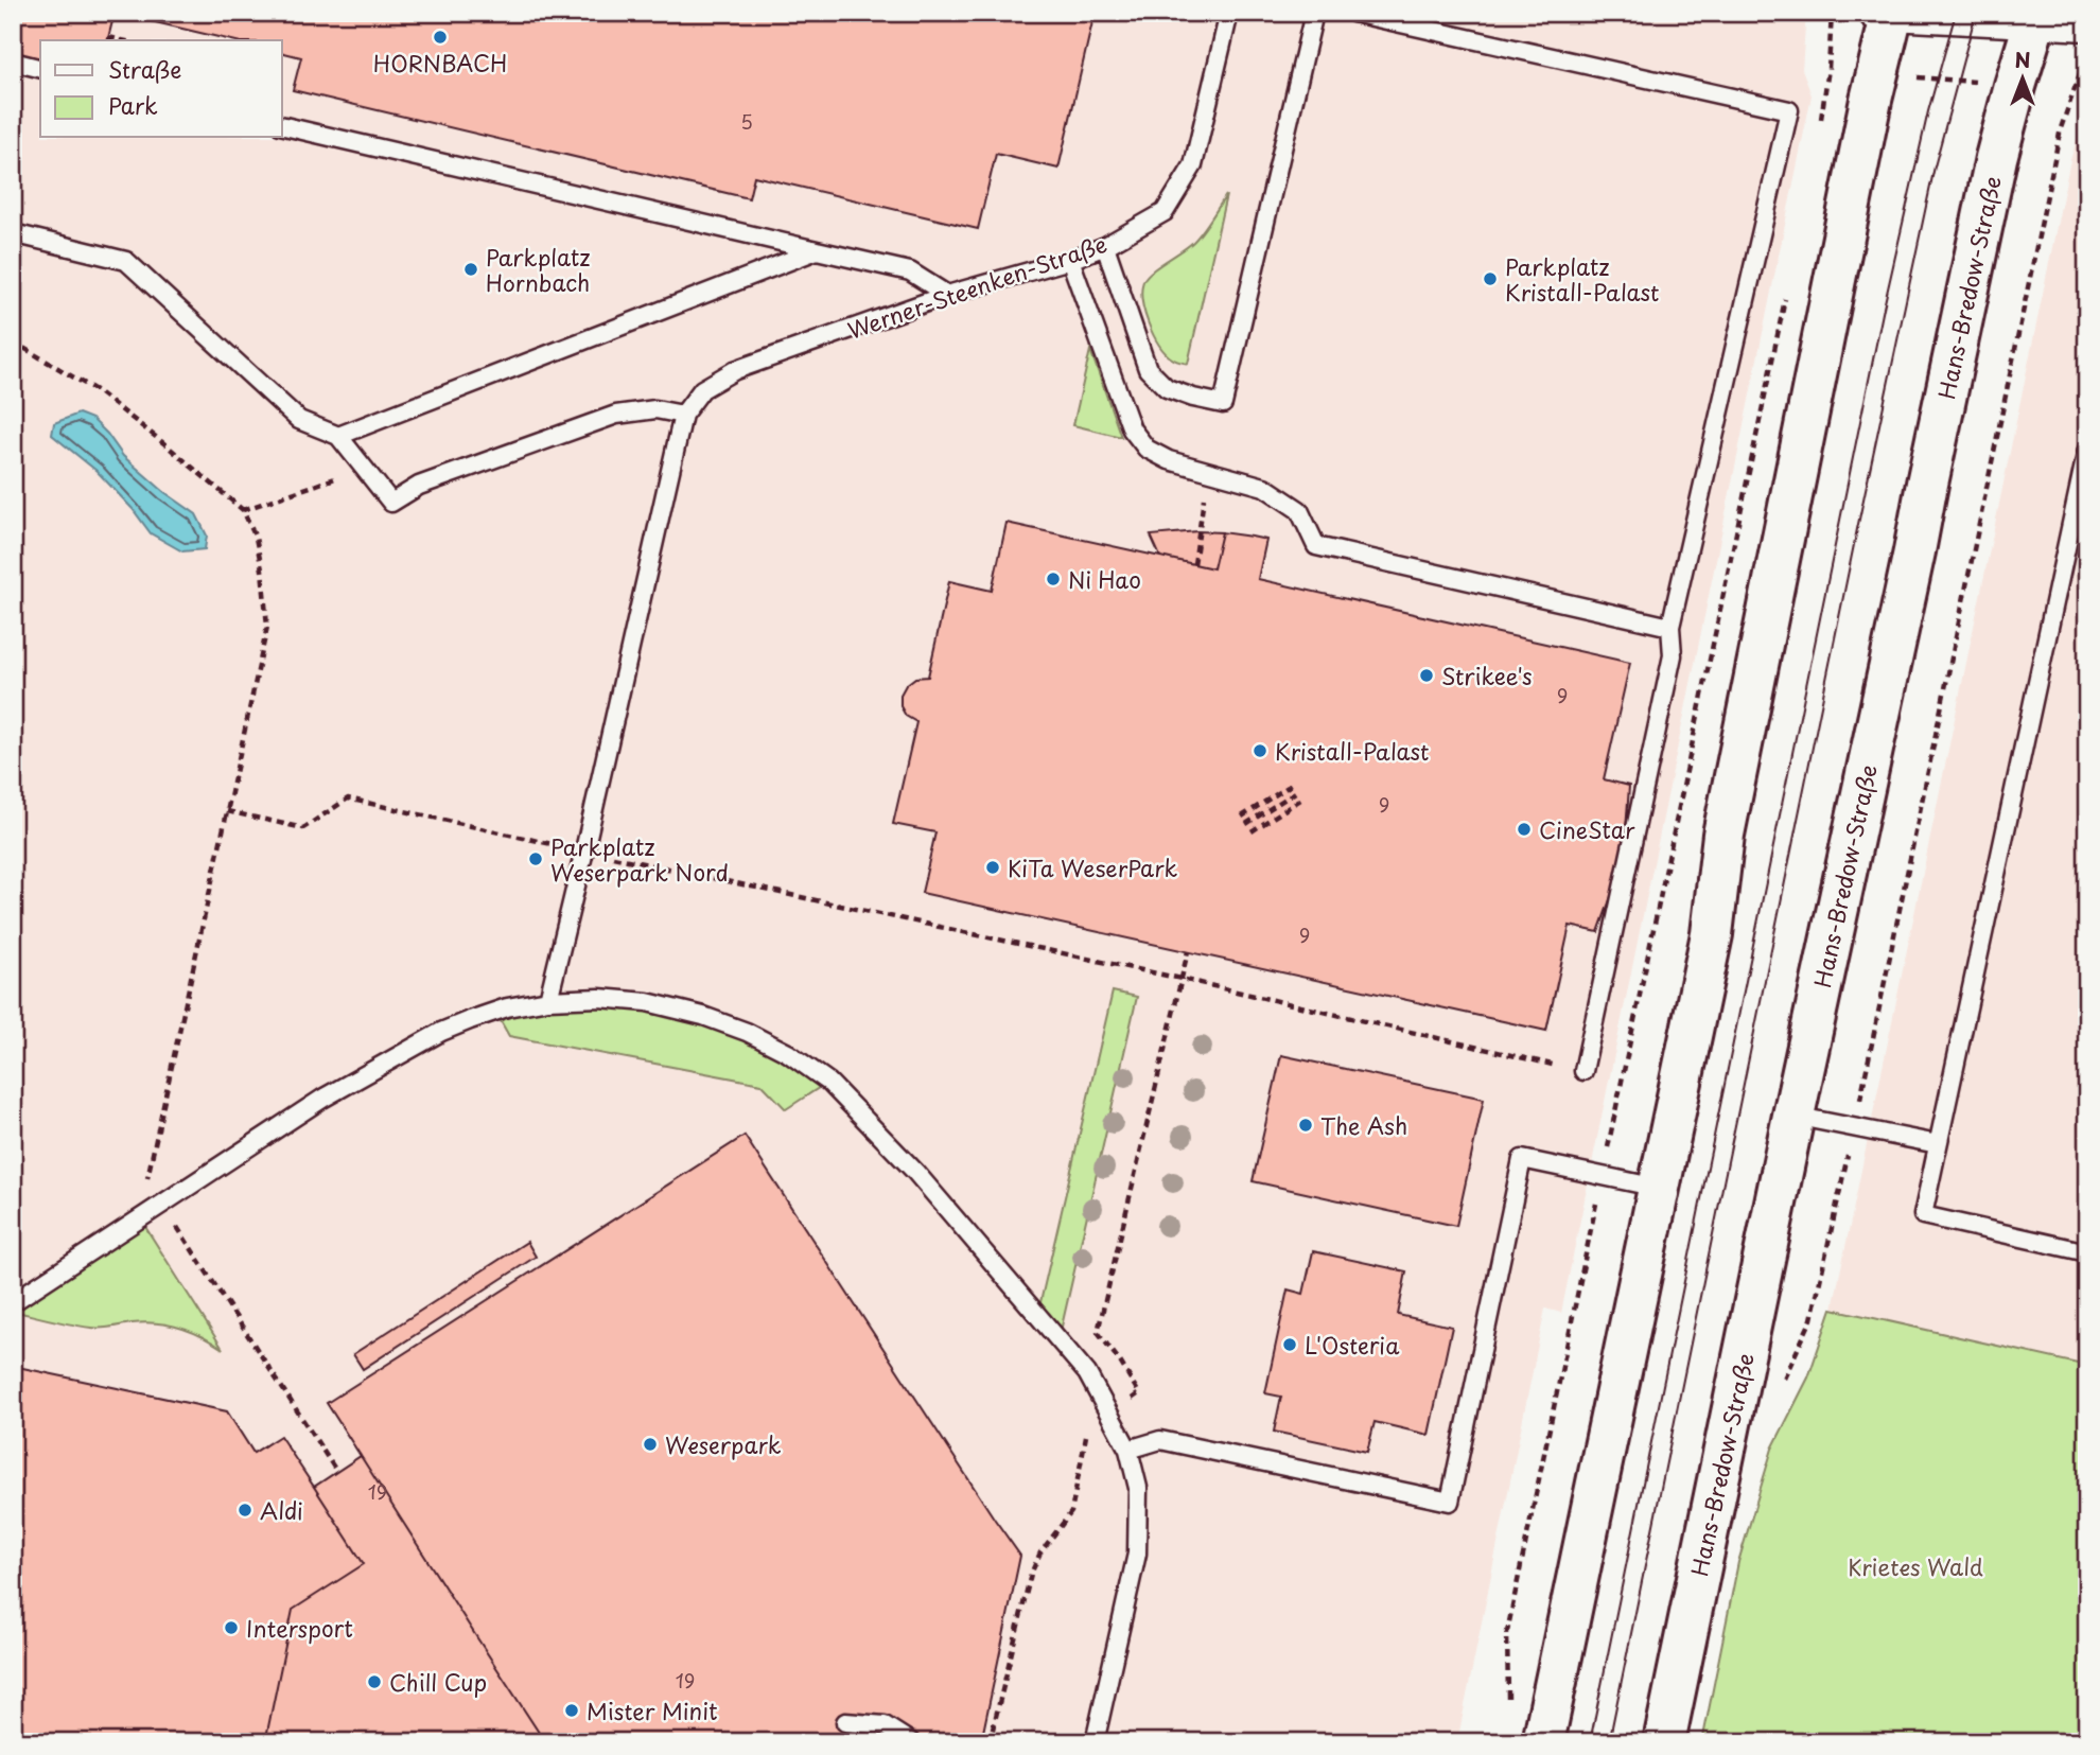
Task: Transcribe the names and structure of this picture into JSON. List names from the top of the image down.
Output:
{
  "streets": {
    "main road": ["Hans-Bredow-Straße"],
    "lane": ["Werner-Steenken-Straße"]
  },
  "parks": ["Krietes Wald"],
  "places": [
    "HORNBACH",
    "Parkplatz Hornbach",
    "Parkplatz Kristall-Palast",
    "Ni Hao",
    "Strikee's",
    "Kristall-Palast",
    "CineStar",
    "Parkplatz Weserpark Nord",
    "KiTa WeserPark",
    "The Ash",
    "L'Osteria",
    "Weserpark",
    "Aldi",
    "Intersport",
    "Chill Cup",
    "Mister Minit"
  ],
  "house_numbers": [
    "5",
    "9",
    "9",
    "9",
    "19",
    "19"
  ],
  "legend": ["Straße", "Park"],
  "north": "top"
}
